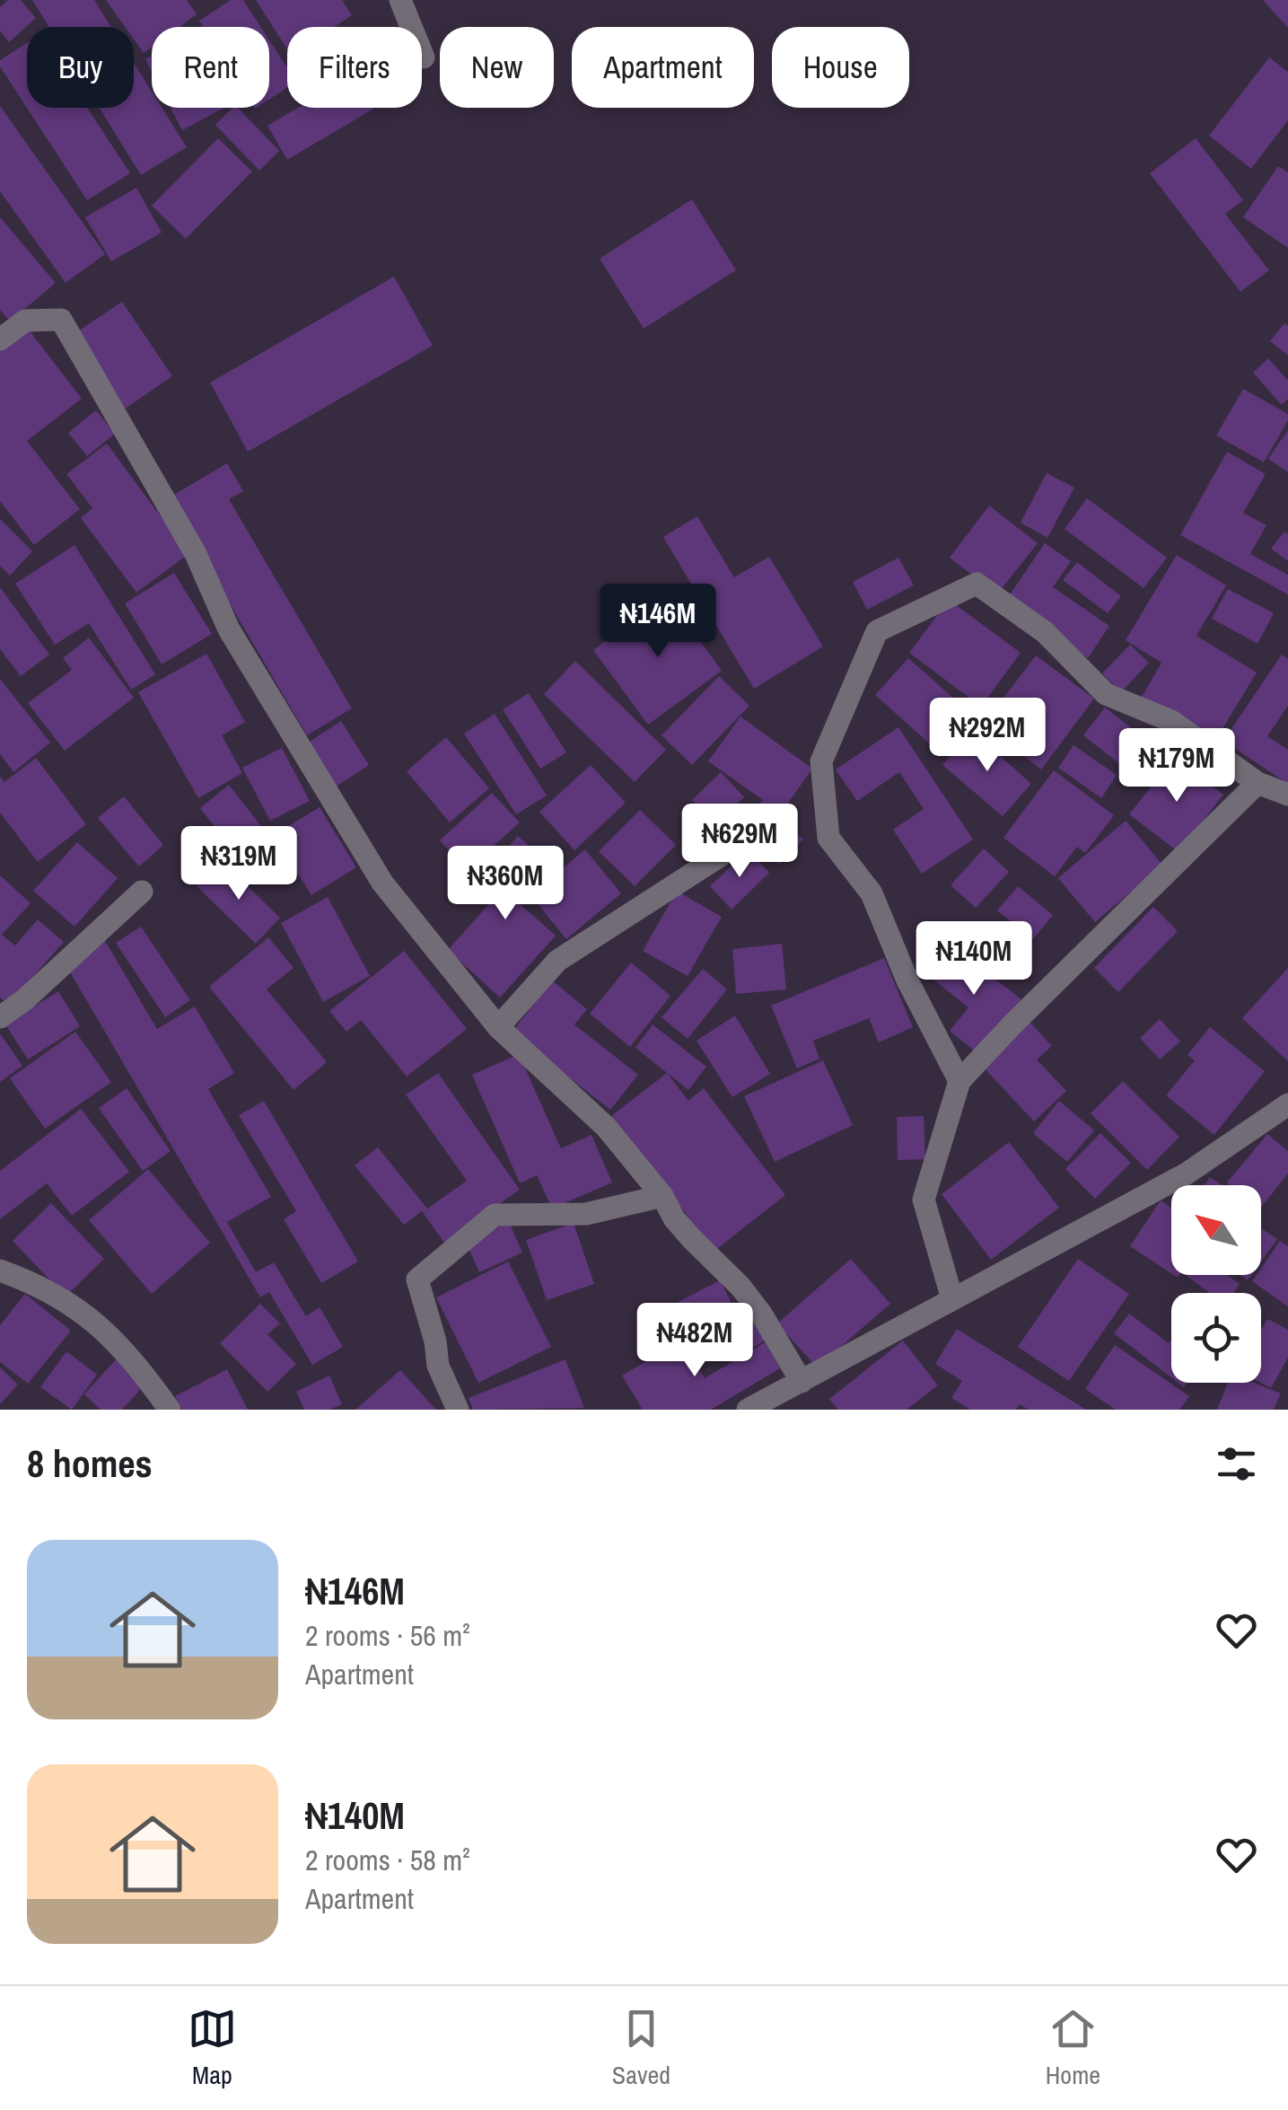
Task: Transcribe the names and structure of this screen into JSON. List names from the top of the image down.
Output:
{
  "north": "top left",
  "page": {
    "chip": [
      "Buy",
      "Rent",
      "Filters",
      "New",
      "Apartment",
      "House"
    ],
    "price": [
      "₦146M",
      "₦292M",
      "₦179M",
      "₦629M",
      "₦319M",
      "₦360M",
      "₦140M",
      "₦482M"
    ],
    "heading": "8 homes",
    "list": [
      {
        "name": "₦146M",
        "note": "2 rooms · 56 m² · Apartment"
      },
      {
        "name": "₦140M",
        "note": "2 rooms · 58 m² · Apartment"
      }
    ],
    "tabs": ["Map", "Saved", "Home"]
  }
}
